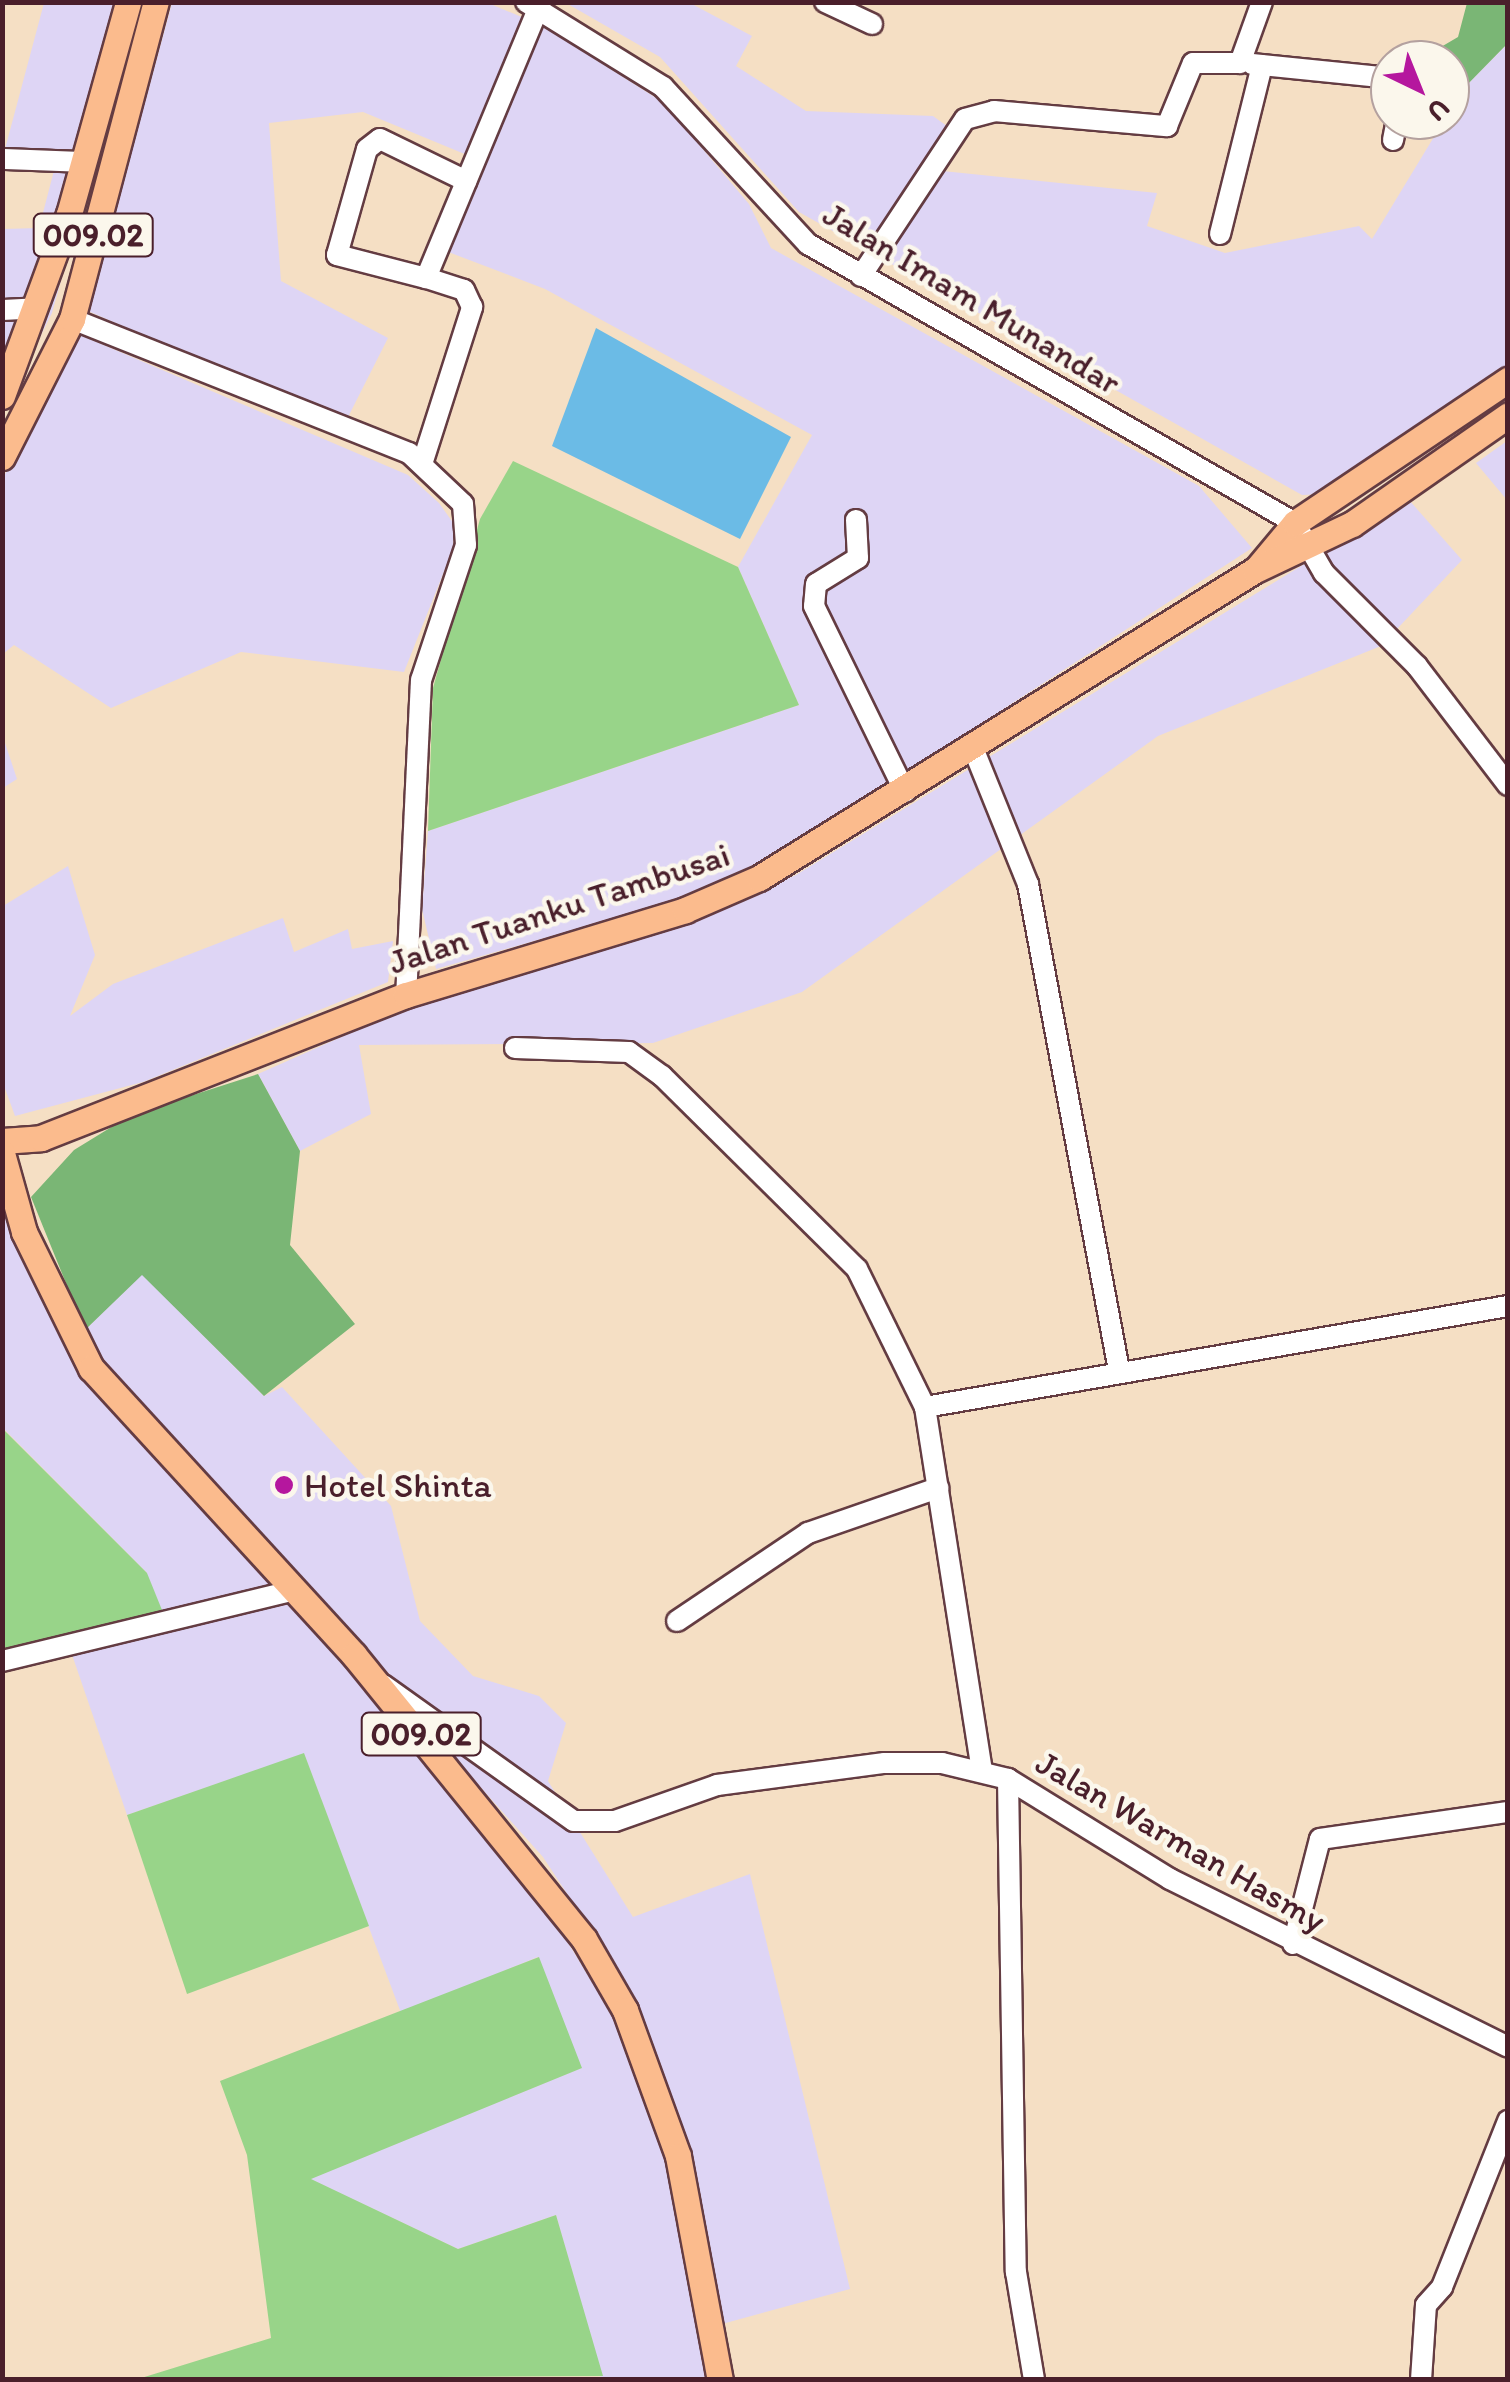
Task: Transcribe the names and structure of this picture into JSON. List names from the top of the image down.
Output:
{
  "streets": {
    "main road": ["009.02", "Jalan Tuanku Tambusai"],
    "street": ["Jalan Imam Munandar", "Jalan Warman Hasmy"]
  },
  "crossings": [
    ["009.02", "Jalan Warman Hasmy"],
    ["Jalan Imam Munandar", "Jalan Tuanku Tambusai"]
  ],
  "places": ["Hotel Shinta"],
  "north": "bottom right"
}
